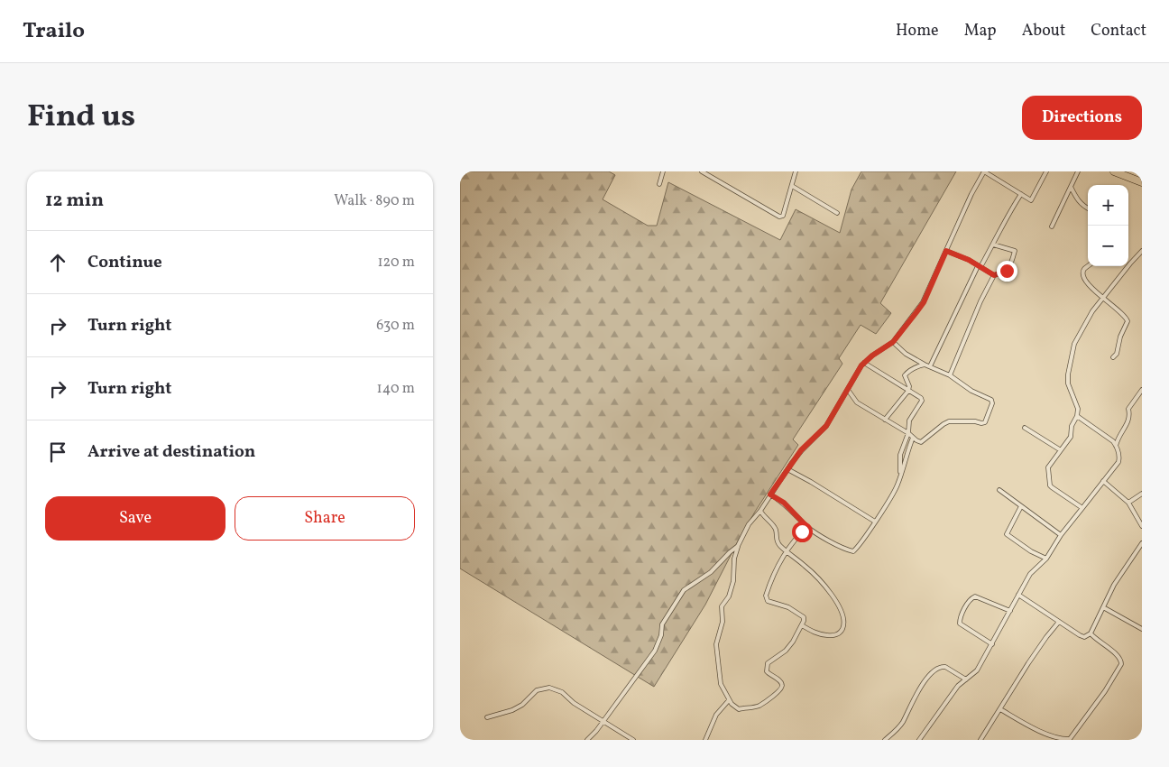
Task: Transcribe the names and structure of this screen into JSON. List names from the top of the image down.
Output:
{
  "page": {
    "header": "Trailo",
    "nav": [
      "Home",
      "Map",
      "About",
      "Contact"
    ],
    "title": "Find us",
    "buttons": [
      "Directions",
      ["Save", "Share"]
    ],
    "heading": ["12 min", "Walk · 890 m"],
    "map_buttons": ["+", "−"],
    "list": [
      ["Continue", "120 m"],
      ["Turn right", "630 m"],
      ["Turn right", "140 m"],
      "Arrive at destination"
    ]
  }
}
